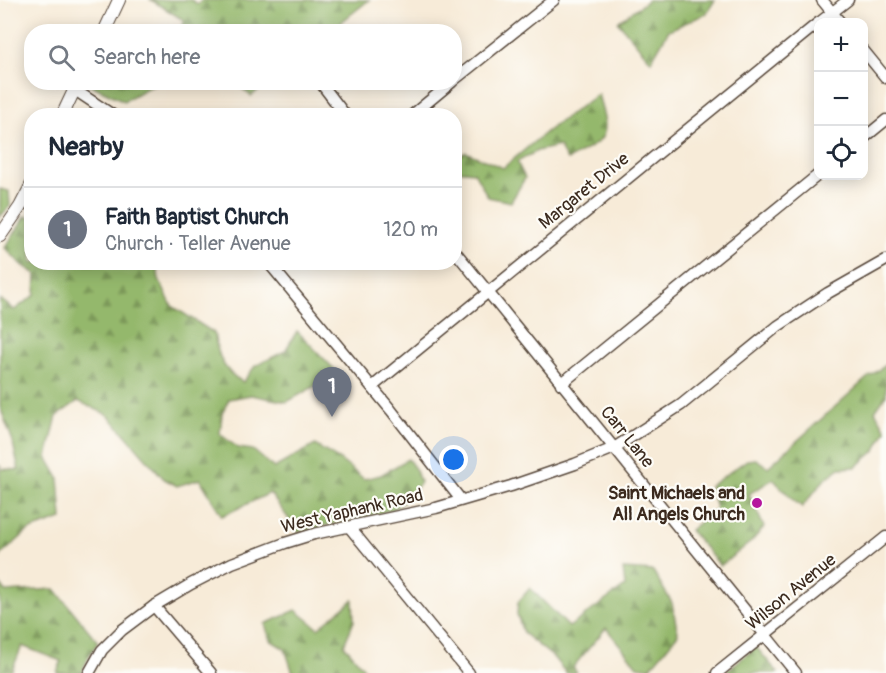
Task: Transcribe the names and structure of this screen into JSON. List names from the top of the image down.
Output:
{
  "streets": {
    "street": [
      "Margaret Drive",
      "Carr Lane",
      "West Yaphank Road",
      "Wilson Avenue"
    ]
  },
  "crossings": [
    ["Margaret Drive", "Carr Lane"],
    ["Carr Lane", "West Yaphank Road"],
    ["Carr Lane", "Wilson Avenue"]
  ],
  "places": ["Saint Michaels and All Angels Church"],
  "page": {
    "map_buttons": ["+", "−"],
    "search": "Search here",
    "heading": "Nearby",
    "list": [
      {
        "mark": "1",
        "name": "Faith Baptist Church",
        "note": "Church · Teller Avenue",
        "value": "120 m"
      }
    ],
    "pins": "1"
  }
}
